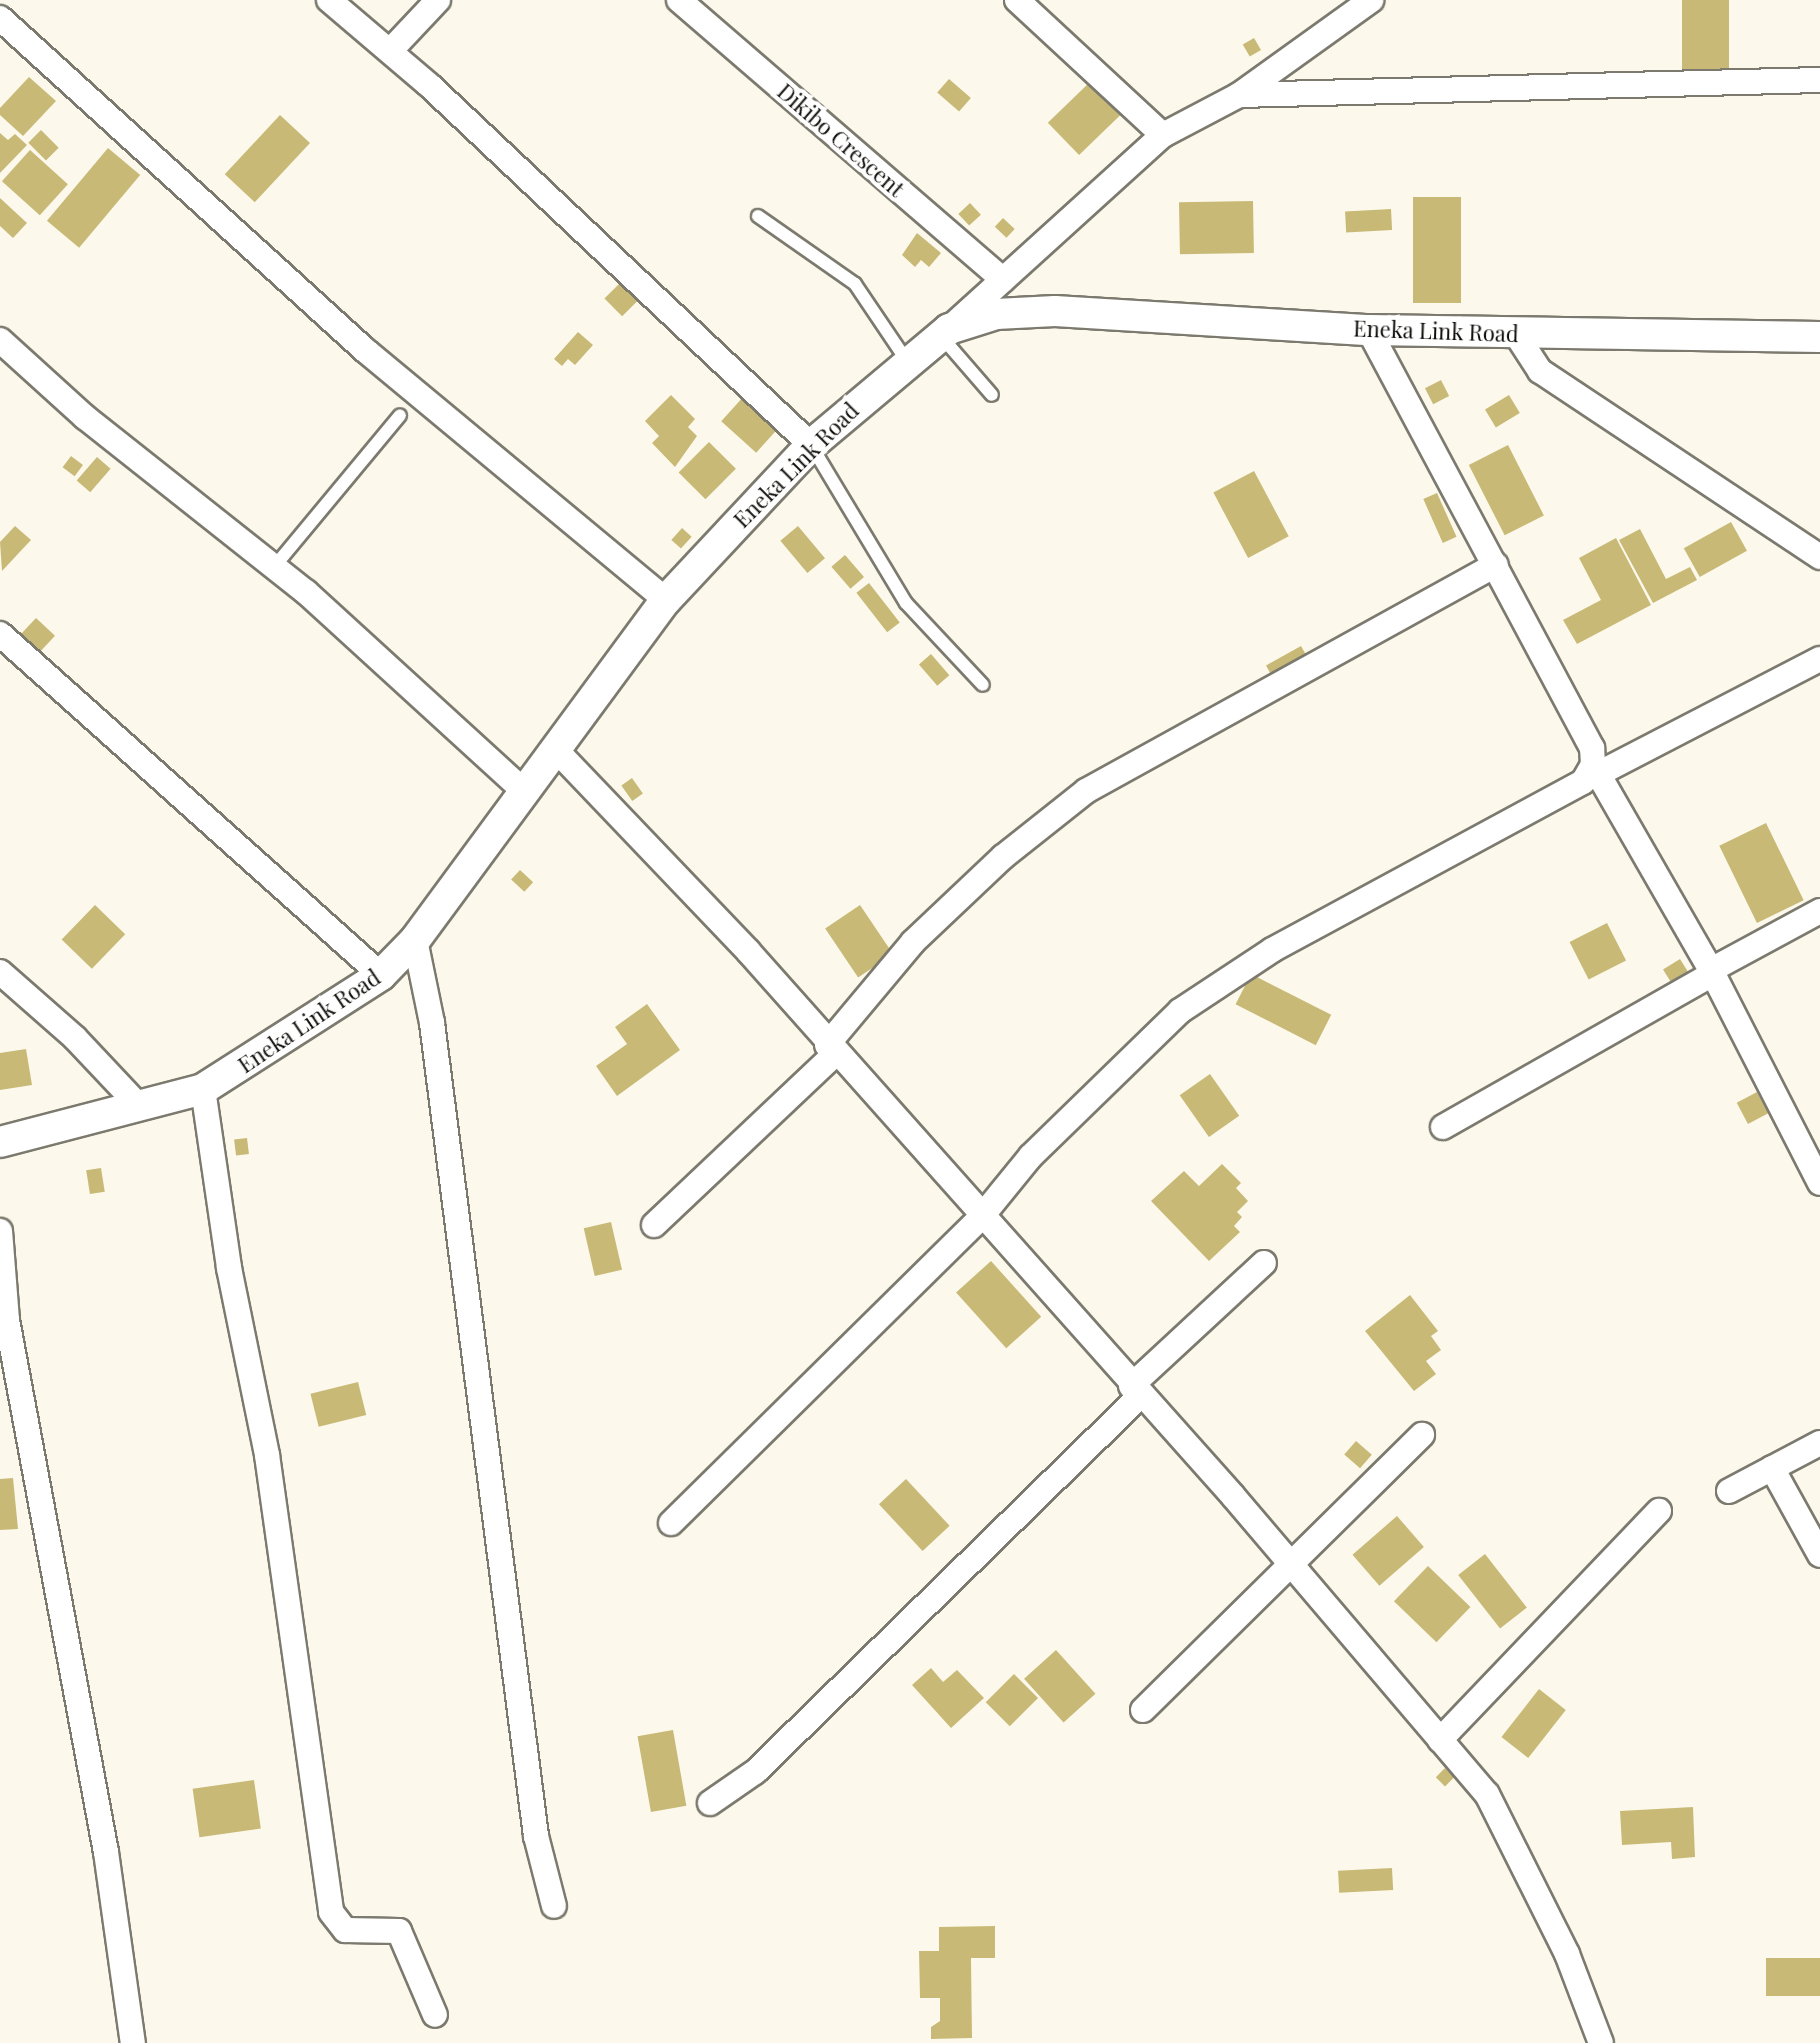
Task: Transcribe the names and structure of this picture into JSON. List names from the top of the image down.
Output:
{
  "streets": {
    "street": ["Dikibo Crescent", "Eneka Link Road"]
  }
}
